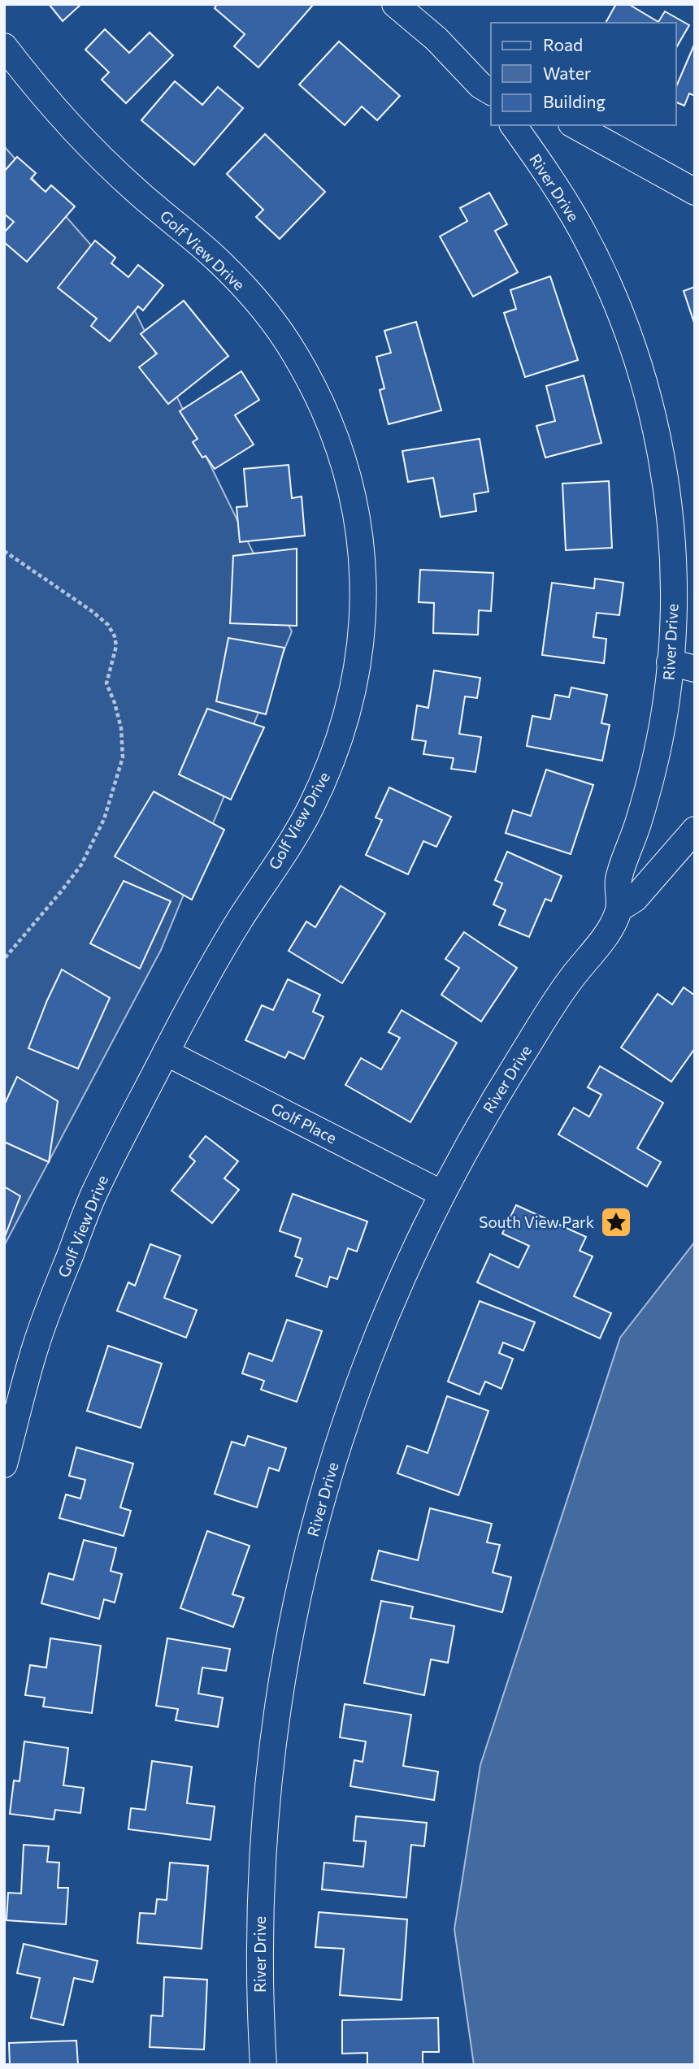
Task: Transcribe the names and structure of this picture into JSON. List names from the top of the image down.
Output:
{
  "streets": {
    "street": ["River Drive", "Golf View Drive", "Golf Place"]
  },
  "crossings": [
    ["River Drive", "Golf Place"],
    ["Golf View Drive", "Golf Place"]
  ],
  "places": {
    "place": ["South View Park"]
  },
  "legend": ["Road", "Water", "Building"]
}
